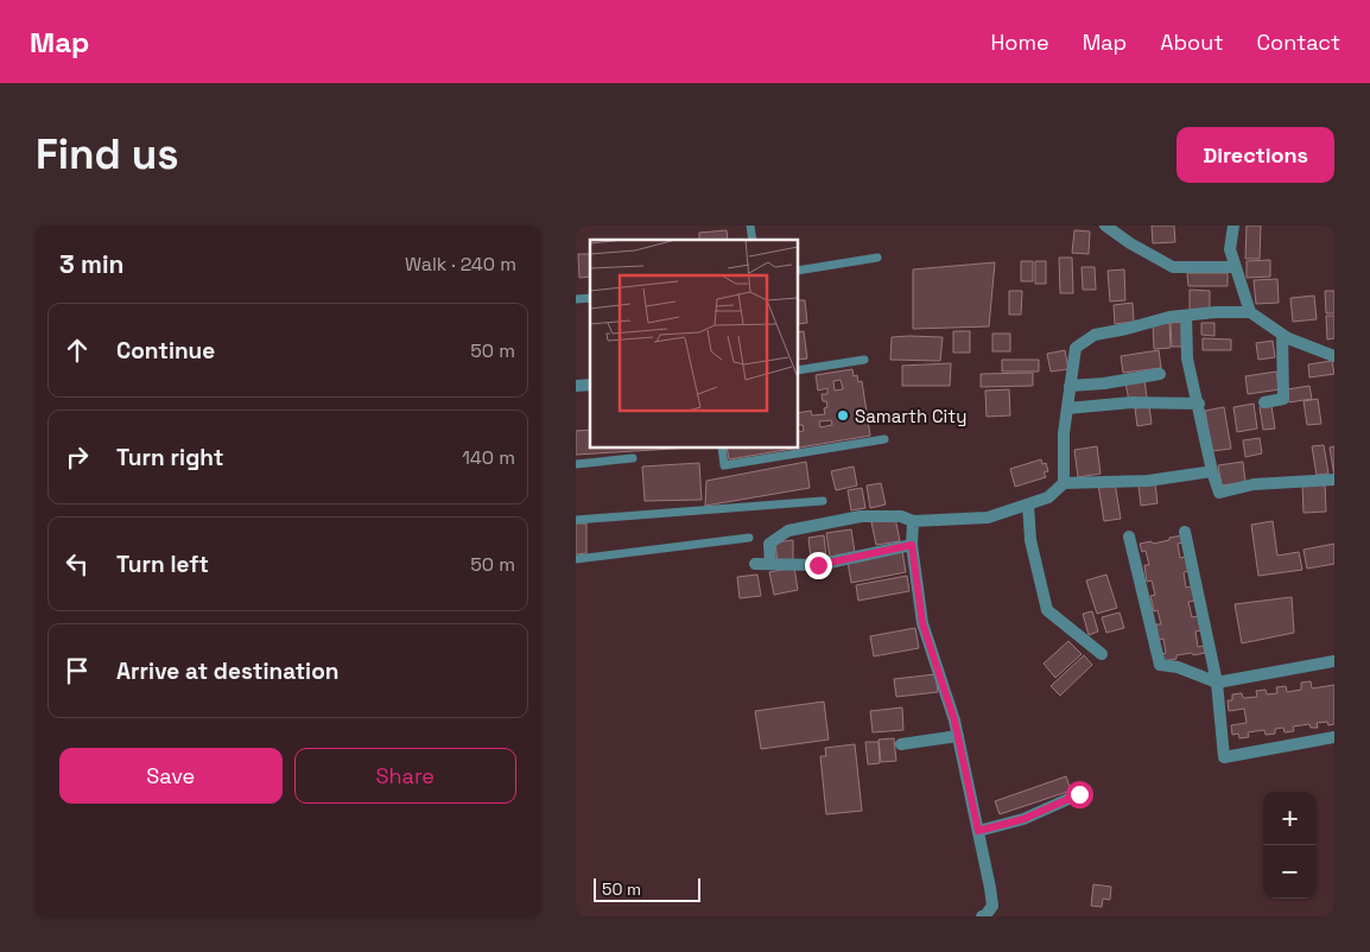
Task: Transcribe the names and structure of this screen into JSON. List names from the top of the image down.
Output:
{
  "places": ["Samarth City"],
  "scale_bar": "50 m",
  "page": {
    "header": "Map",
    "nav": [
      "Home",
      "Map",
      "About",
      "Contact"
    ],
    "buttons": [
      "Directions",
      ["Save", "Share"]
    ],
    "title": "Find us",
    "heading": ["3 min", "Walk · 240 m"],
    "list": [
      ["Continue", "50 m"],
      ["Turn right", "140 m"],
      ["Turn left", "50 m"],
      "Arrive at destination"
    ],
    "map_buttons": ["+", "−"],
    "scale": "50 m"
  }
}
